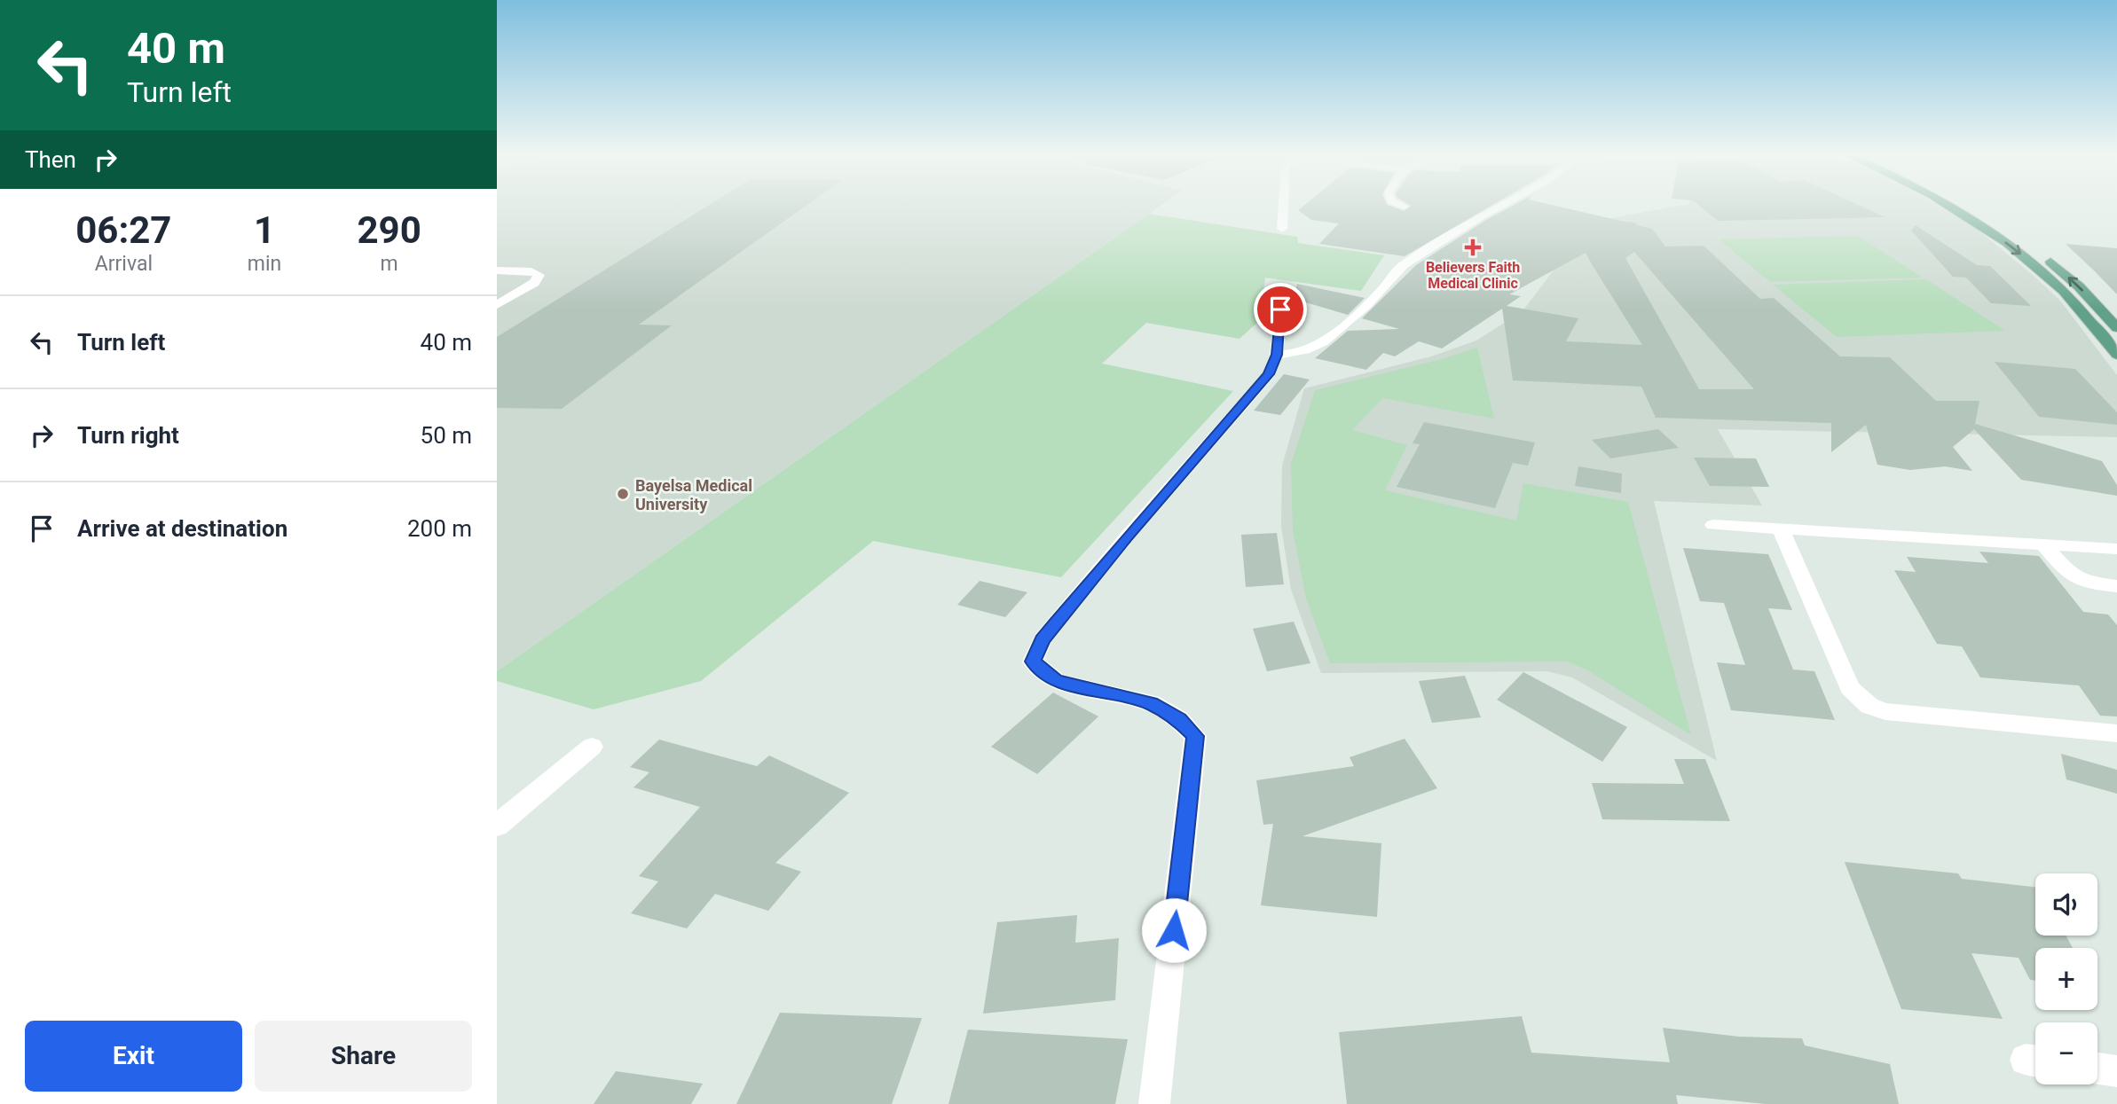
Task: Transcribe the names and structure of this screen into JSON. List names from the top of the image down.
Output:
{
  "places": {
    "health": ["Believers Faith Medical Clinic"],
    "other": ["Bayelsa Medical University"]
  },
  "page": {
    "turn": ["40 m", "Turn left"],
    "then": "Then",
    "eta": [
      "06:27",
      "Arrival",
      "1",
      "min",
      "290",
      "m"
    ],
    "list": [
      {
        "name": "Turn left",
        "value": "40 m"
      },
      {
        "name": "Turn right",
        "value": "50 m"
      },
      {
        "name": "Arrive at destination",
        "value": "200 m"
      }
    ],
    "map_buttons": ["+", "−"],
    "buttons": ["Exit", "Share"]
  }
}
